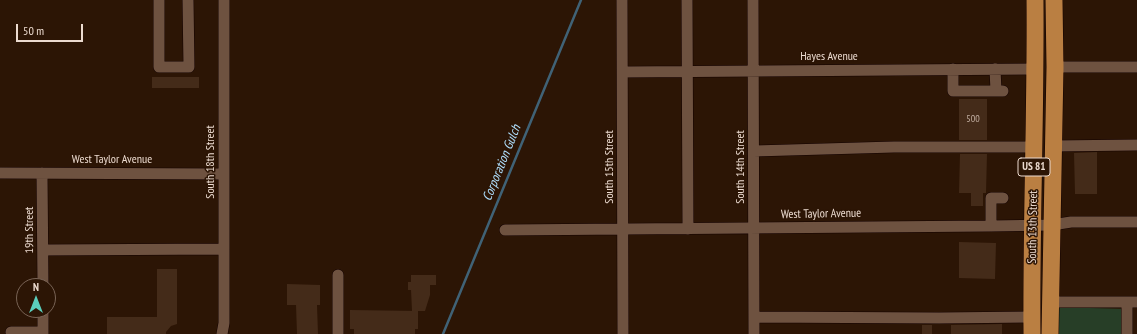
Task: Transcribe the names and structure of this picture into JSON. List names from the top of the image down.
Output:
{
  "streets": {
    "highway": ["US 81", "South 13th Street"],
    "street": [
      "Hayes Avenue",
      "West Taylor Avenue",
      "South 18th Street",
      "South 15th Street",
      "South 14th Street",
      "19th Street"
    ]
  },
  "crossings": [
    ["Hayes Avenue", "South 15th Street"],
    ["Hayes Avenue", "South 14th Street"],
    ["Hayes Avenue", "South 13th Street"],
    ["West Taylor Avenue", "South 18th Street"],
    ["West Taylor Avenue", "South 15th Street"],
    ["West Taylor Avenue", "South 14th Street"],
    ["West Taylor Avenue", "South 13th Street"],
    ["West Taylor Avenue", "19th Street"]
  ],
  "water": ["Corporation Gulch"],
  "house_numbers": ["500"],
  "scale_bar": "50 m",
  "north": "top"
}
